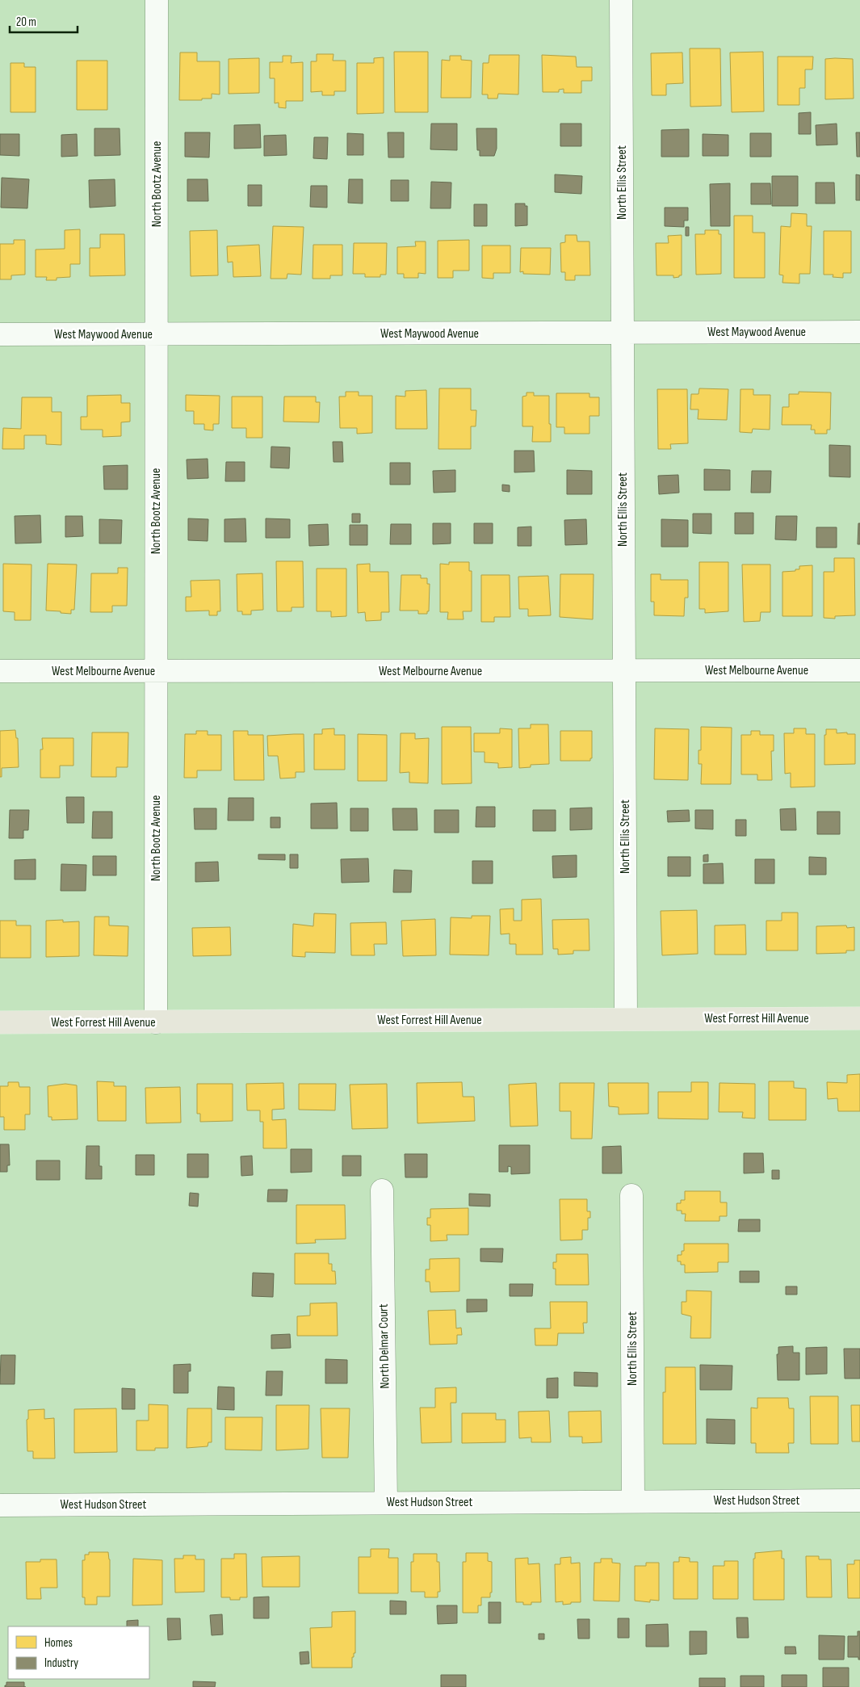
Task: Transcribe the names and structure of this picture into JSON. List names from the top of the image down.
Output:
{
  "streets": {
    "main road": ["West Forrest Hill Avenue"],
    "street": [
      "North Ellis Street",
      "North Bootz Avenue",
      "West Maywood Avenue",
      "West Melbourne Avenue",
      "North Delmar Court",
      "West Hudson Street"
    ]
  },
  "crossings": [
    ["North Ellis Street", "West Maywood Avenue"],
    ["North Ellis Street", "West Melbourne Avenue"],
    ["North Ellis Street", "West Forrest Hill Avenue"],
    ["North Ellis Street", "West Hudson Street"],
    ["North Bootz Avenue", "West Maywood Avenue"],
    ["North Bootz Avenue", "West Melbourne Avenue"],
    ["North Bootz Avenue", "West Forrest Hill Avenue"],
    ["North Delmar Court", "West Hudson Street"]
  ],
  "legend": ["Homes", "Industry"],
  "scale_bar": "20 m"
}
